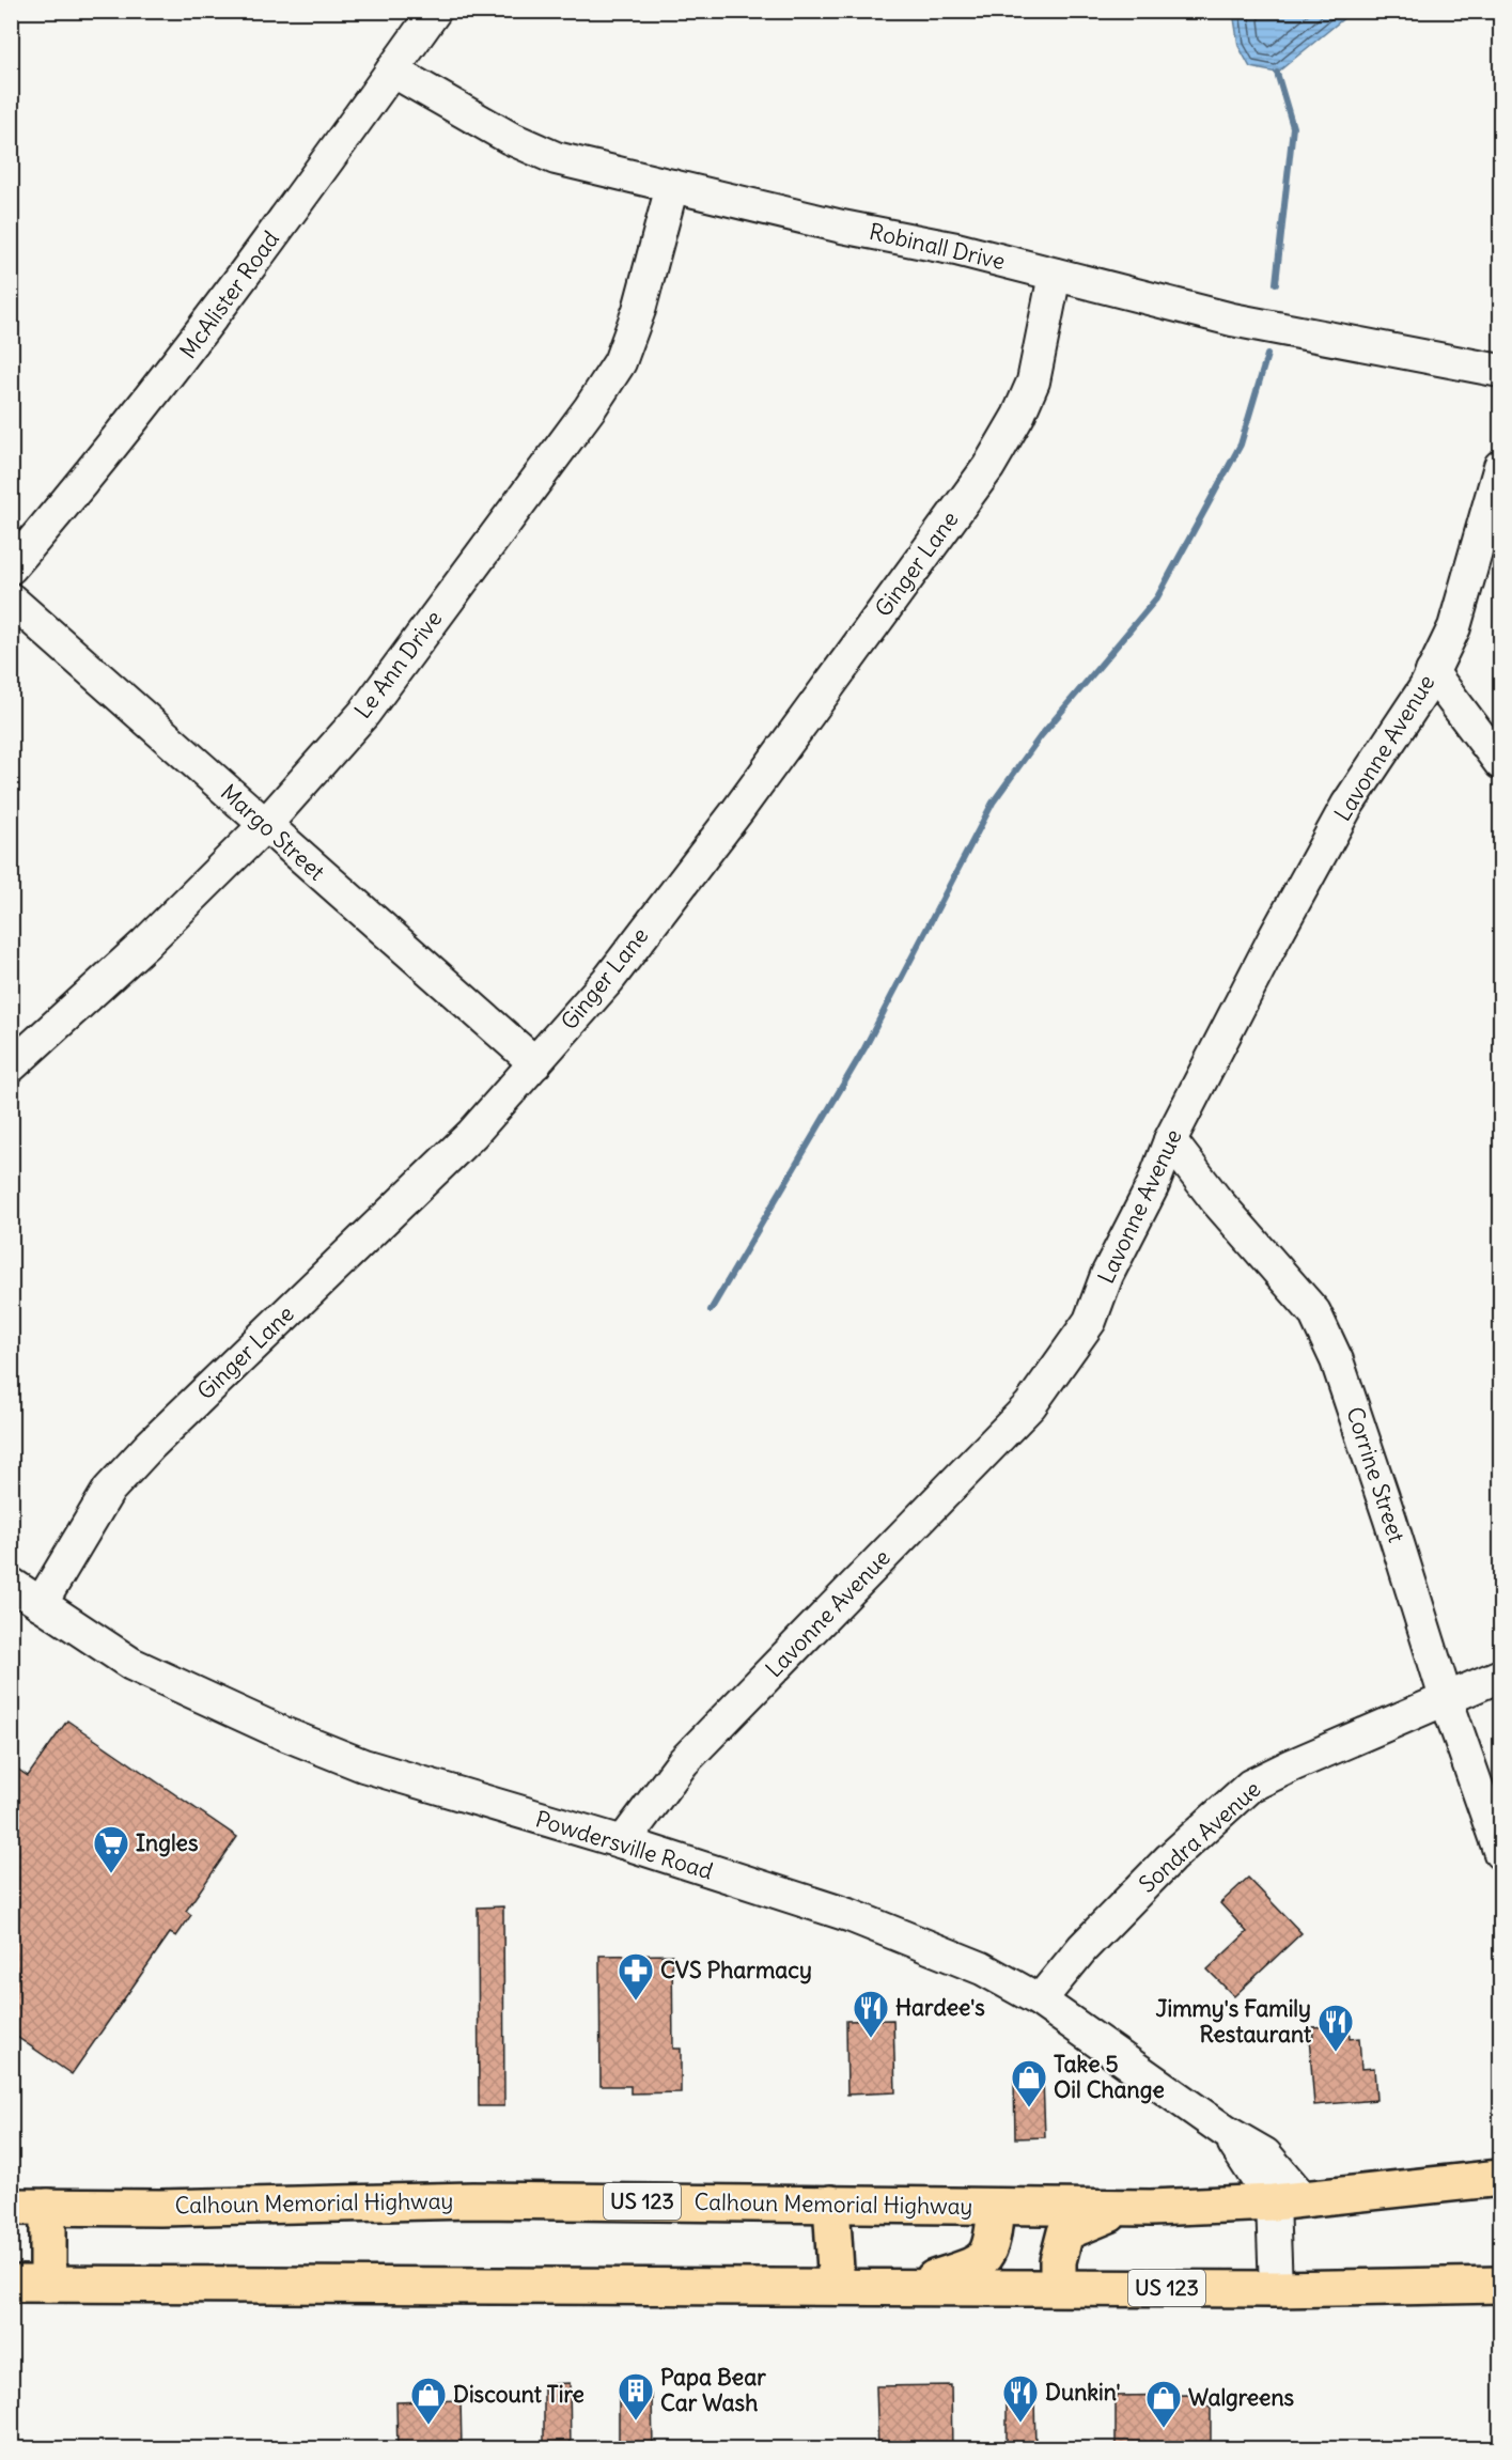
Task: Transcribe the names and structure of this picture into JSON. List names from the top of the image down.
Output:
{
  "streets": {
    "highway": ["US 123", "Calhoun Memorial Highway"],
    "street": [
      "Robinall Drive",
      "McAlister Road",
      "Ginger Lane",
      "Le Ann Drive",
      "Lavonne Avenue",
      "Margo Street",
      "Corrine Street",
      "Sondra Avenue",
      "Powdersville Road"
    ]
  },
  "crossings": [
    ["Robinall Drive", "McAlister Road"],
    ["Robinall Drive", "Ginger Lane"],
    ["Robinall Drive", "Le Ann Drive"],
    ["Ginger Lane", "Margo Street"],
    ["Ginger Lane", "Powdersville Road"],
    ["Le Ann Drive", "Margo Street"],
    ["Lavonne Avenue", "Corrine Street"],
    ["Lavonne Avenue", "Powdersville Road"],
    ["Corrine Street", "Sondra Avenue"],
    ["Sondra Avenue", "Powdersville Road"],
    ["Powdersville Road", "Calhoun Memorial Highway"]
  ],
  "places": {
    "supermarket": ["Ingles"],
    "pharmacy": ["CVS Pharmacy"],
    "restaurant": ["Hardee's", "Jimmy's Family Restaurant", "Dunkin'"],
    "shop": ["Take 5 Oil Change", "Discount Tire", "Walgreens"],
    "building": ["Papa Bear Car Wash"]
  }
}
